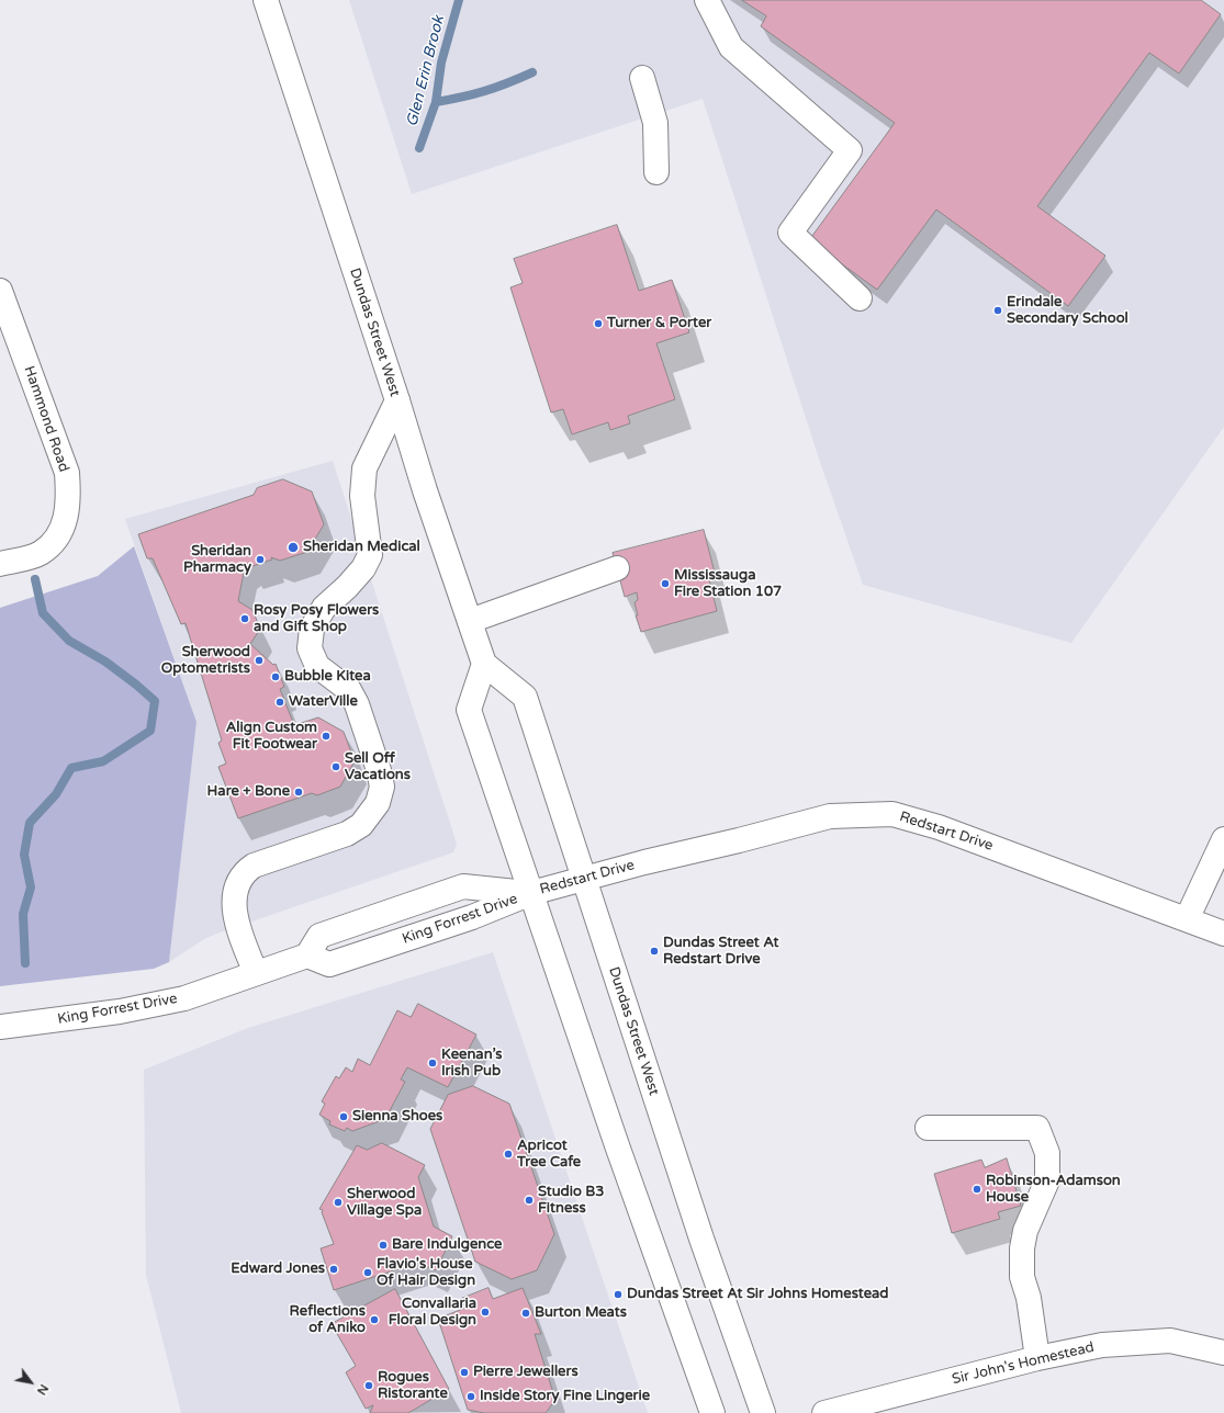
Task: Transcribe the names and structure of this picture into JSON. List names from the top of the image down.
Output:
{
  "streets": {
    "street": [
      "Dundas Street West",
      "Hammond Road",
      "Redstart Drive",
      "King Forrest Drive",
      "Sir John's Homestead"
    ]
  },
  "crossings": [
    ["Dundas Street West", "Redstart Drive"],
    ["Redstart Drive", "King Forrest Drive"]
  ],
  "water": ["Glen Erin Brook"],
  "places": [
    "Erindale Secondary School",
    "Turner & Porter",
    "Sheridan Medical",
    "Sheridan Pharmacy",
    "Mississauga Fire Station 107",
    "Rosy Posy Flowers and Gift Shop",
    "Sherwood Optometrists",
    "Bubble Kitea",
    "WaterVille",
    "Align Custom Fit Footwear",
    "Sell Off Vacations",
    "Hare + Bone",
    "Dundas Street At Redstart Drive",
    "Keenan’s Irish Pub",
    "Sienna Shoes",
    "Apricot Tree Cafe",
    "Robinson-Adamson House",
    "Studio B3 Fitness",
    "Sherwood Village Spa",
    "Bare Indulgence",
    "Edward Jones",
    "Flavio's House Of Hair Design",
    "Dundas Street At Sir Johns Homestead",
    "Convallaria Floral Design",
    "Burton Meats",
    "Reflections of Aniko",
    "Pierre Jewellers",
    "Rogues Ristorante",
    "Inside Story Fine Lingerie"
  ],
  "north": "bottom right"
}
